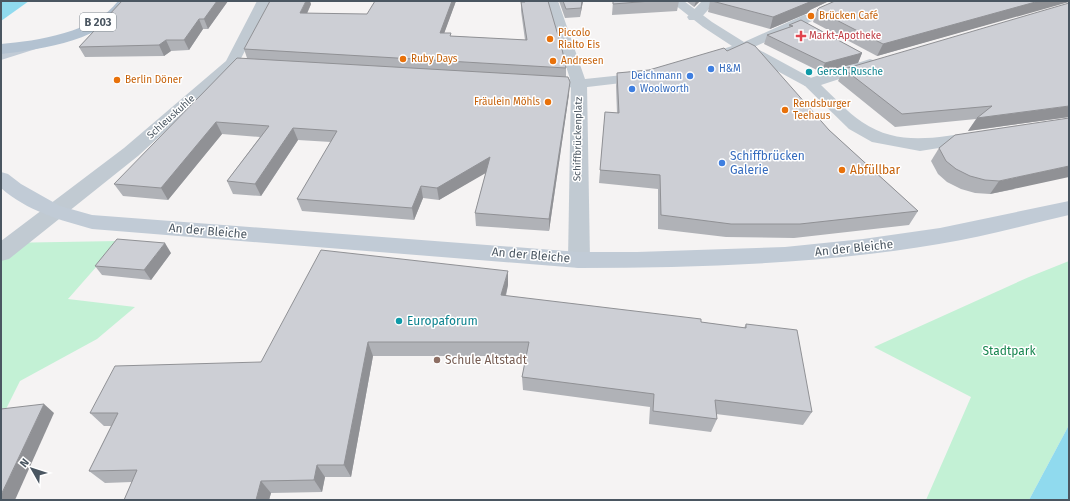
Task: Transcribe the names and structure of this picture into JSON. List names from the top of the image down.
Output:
{
  "streets": {
    "main road": ["B 203", "An der Bleiche"],
    "street": ["Schleuskuhle", "Schiffbrückenplatz"]
  },
  "crossings": [
    ["Schleuskuhle", "An der Bleiche"],
    ["Schiffbrückenplatz", "An der Bleiche"]
  ],
  "parks": ["Stadtpark"],
  "places": {
    "other": [
      "Brücken Café",
      "Piccolo Rialto Eis",
      "Ruby Days",
      "Andresen",
      "H&M",
      "Gersch Rusche",
      "Deichmann",
      "Berlin Döner",
      "Woolworth",
      "Fräulein Möhls",
      "Rendsburger Teehaus",
      "Schiffbrücken Galerie",
      "Abfüllbar",
      "Europaforum",
      "Schule Altstadt"
    ],
    "health": ["Markt-Apotheke"]
  },
  "north": "top left"
}
